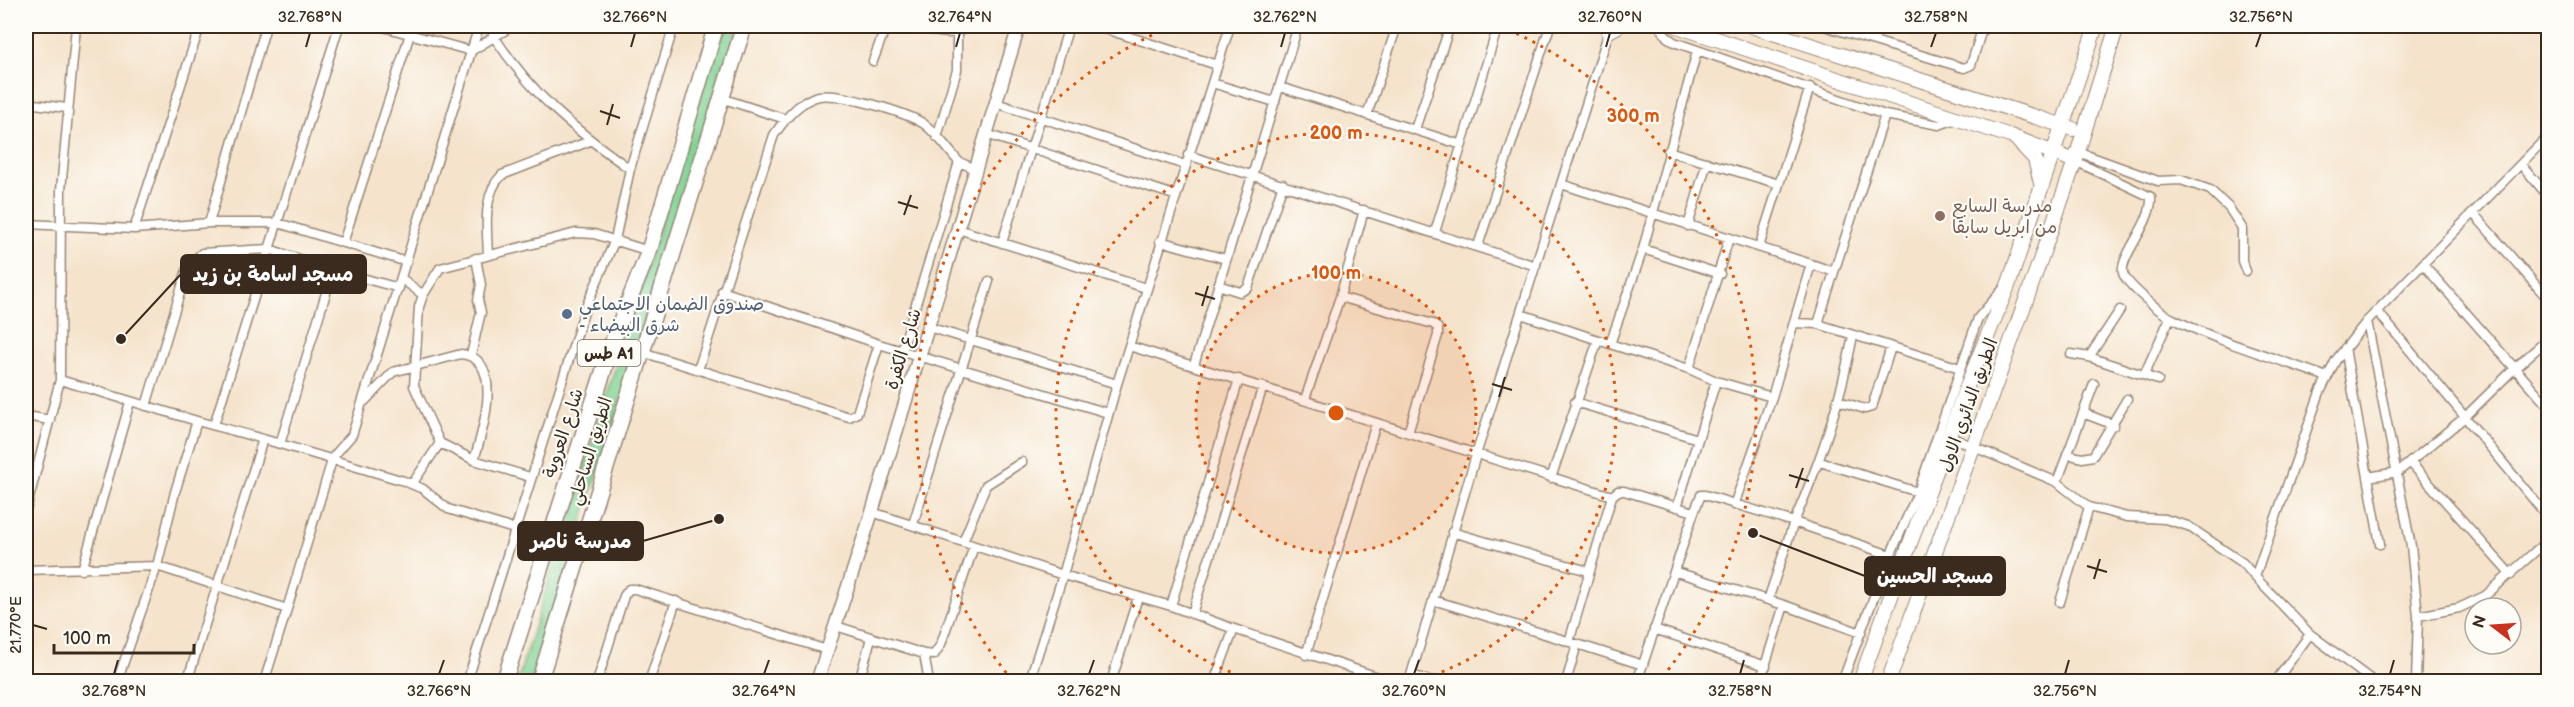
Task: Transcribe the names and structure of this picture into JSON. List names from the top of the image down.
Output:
{
  "streets": {
    "highway": ["طس A1", "شارع العروبة", "الطريق الساحلي"],
    "main road": ["الطريق الدائري الاول"],
    "street": ["شارع الكفرة"]
  },
  "places": [
    "مدرسة السابع من ابريل سابقا",
    "صندوق الضمان الاجتماعي - شرق البيضاء",
    "مسجد اسامة بن زيد",
    "مدرسة ناصر",
    "مسجد الحسين"
  ],
  "scale_bar": "100 m",
  "north": "left",
  "coordinates": [
    "32.768°N",
    "32.766°N",
    "32.764°N",
    "32.762°N",
    "32.760°N",
    "32.758°N",
    "32.756°N",
    "21.770°E",
    "32.754°N"
  ],
  "rings": ["300 m", "200 m", "100 m"]
}
